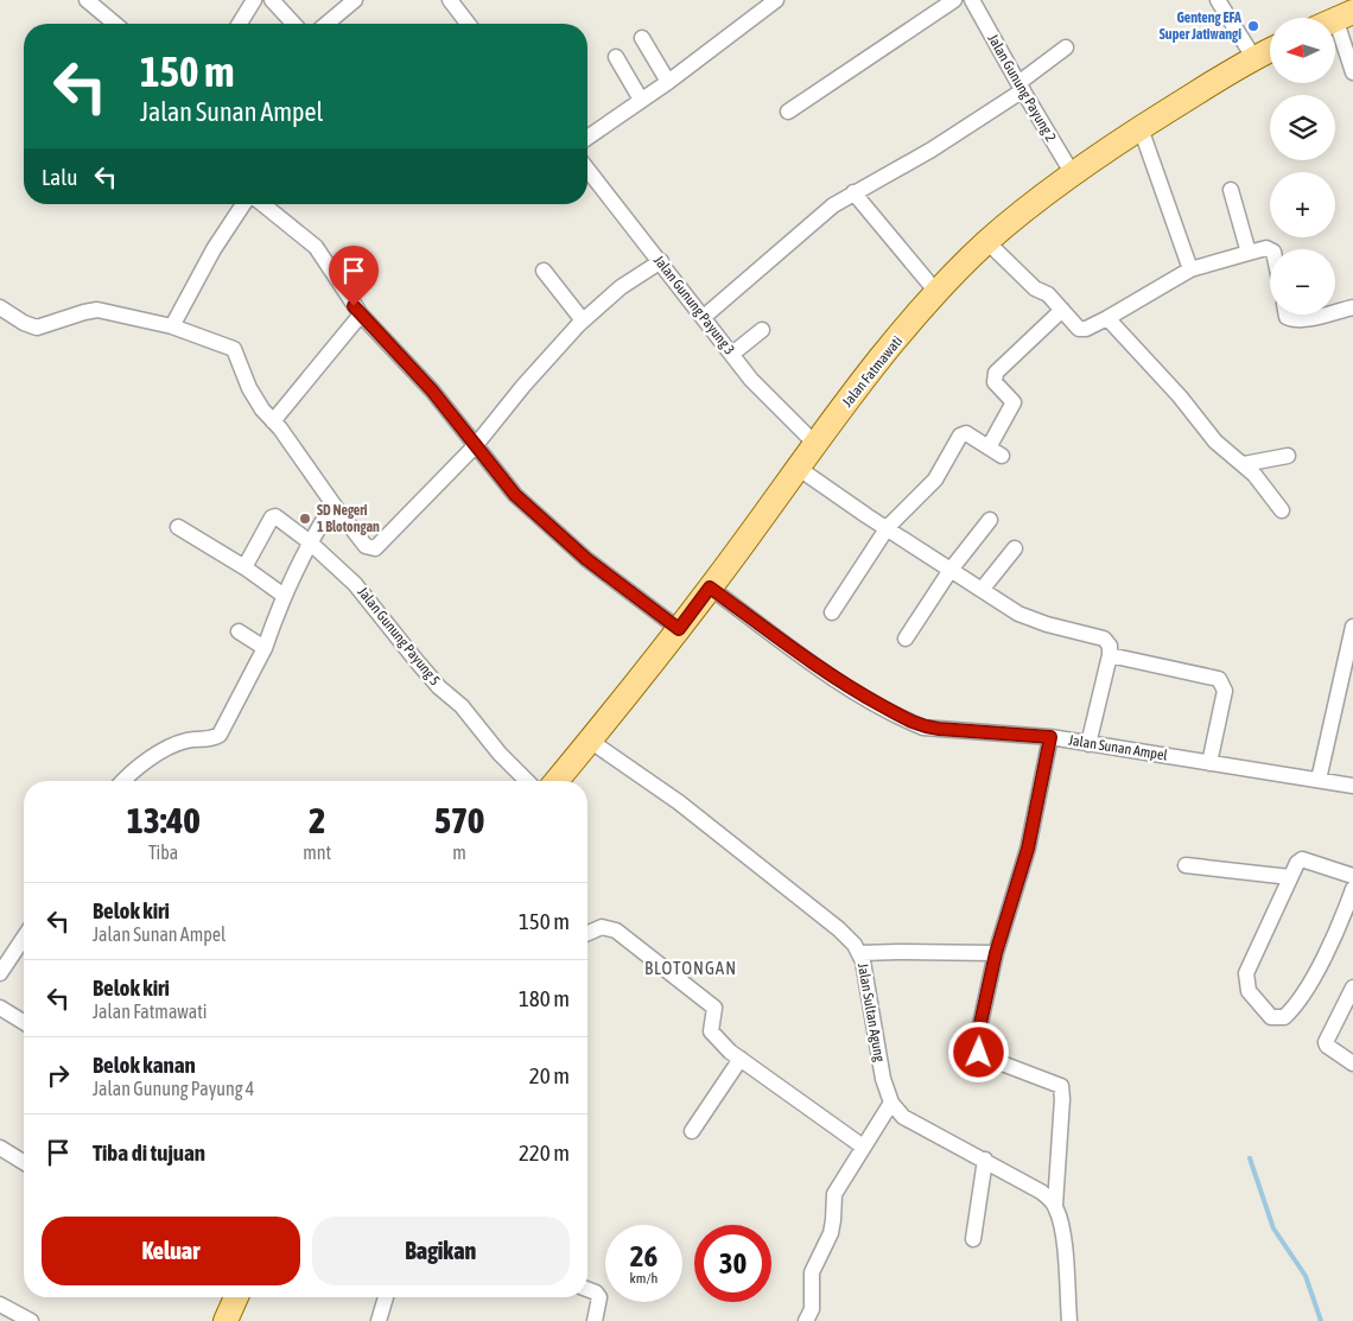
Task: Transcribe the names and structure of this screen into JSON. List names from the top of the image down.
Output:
{
  "streets": {
    "main road": ["Jalan Fatmawati"],
    "street": [
      "Jalan Gunung Payung 2",
      "Jalan Gunung Payung 3",
      "Jalan Gunung Payung 5",
      "Jalan Sunan Ampel",
      "Jalan Sultan Agung"
    ]
  },
  "crossings": [
    ["Jalan Gunung Payung 2", "Jalan Fatmawati"],
    ["Jalan Gunung Payung 3", "Jalan Fatmawati"],
    ["Jalan Fatmawati", "Jalan Sunan Ampel"],
    ["Jalan Fatmawati", "Jalan Sultan Agung"]
  ],
  "districts": ["BLOTONGAN"],
  "places": ["Genteng EFA Super Jatiwangi", "SD Negeri 1 Blotongan"],
  "north": "left",
  "page": {
    "map_buttons": ["+", "−"],
    "turn": ["150 m", "Jalan Sunan Ampel"],
    "then": "Lalu",
    "eta": [
      "13:40",
      "Tiba",
      "2",
      "mnt",
      "570",
      "m"
    ],
    "list": [
      {
        "name": "Belok kiri",
        "note": "Jalan Sunan Ampel",
        "value": "150 m"
      },
      {
        "name": "Belok kiri",
        "note": "Jalan Fatmawati",
        "value": "180 m"
      },
      {
        "name": "Belok kanan",
        "note": "Jalan Gunung Payung 4",
        "value": "20 m"
      },
      {
        "name": "Tiba di tujuan",
        "value": "220 m"
      }
    ],
    "buttons": ["Keluar", "Bagikan"],
    "speed": "26 km/h",
    "limit": "30"
  }
}
